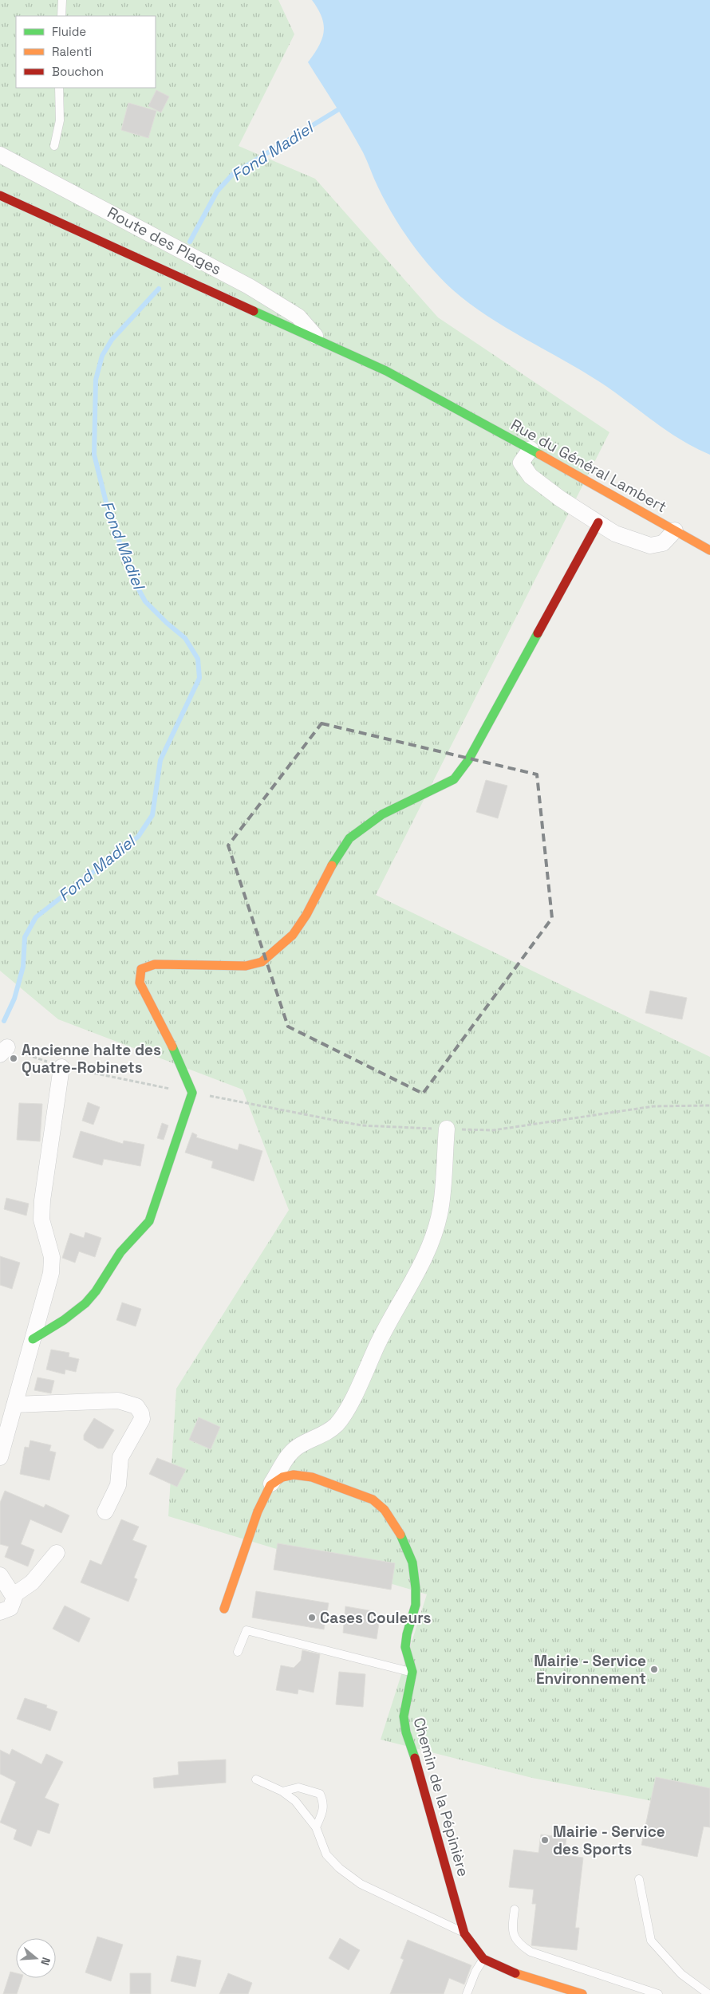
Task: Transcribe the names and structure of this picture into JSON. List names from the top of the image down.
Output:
{
  "streets": {
    "street": ["Route des Plages", "Rue du Général Lambert", "Chemin de la Pépinière"]
  },
  "crossings": [
    ["Route des Plages", "Rue du Général Lambert"]
  ],
  "water": ["Fond Madiel"],
  "places": [
    "Ancienne halte des Quatre-Robinets",
    "Cases Couleurs",
    "Mairie - Service Environnement",
    "Mairie - Service des Sports"
  ],
  "legend": ["Fluide", "Ralenti", "Bouchon"],
  "north": "right"
}
